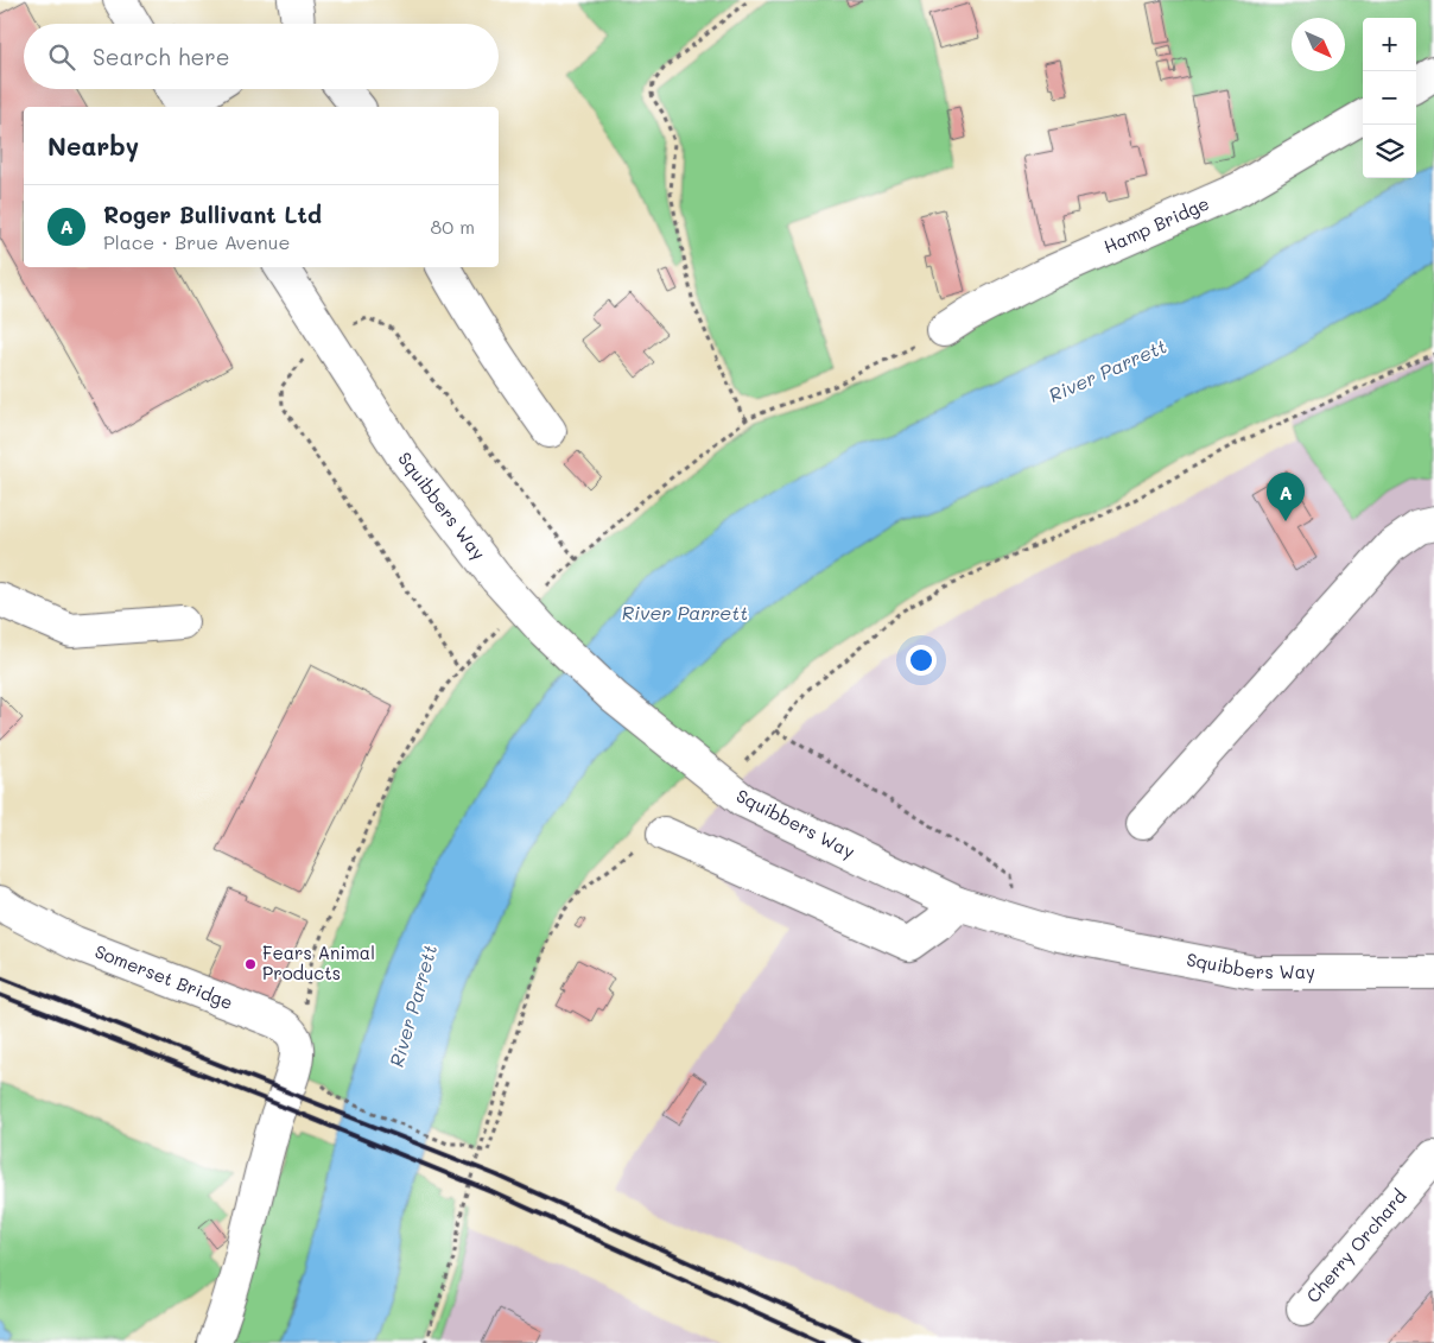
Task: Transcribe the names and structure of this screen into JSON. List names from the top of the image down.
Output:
{
  "streets": {
    "street": [
      "Hamp Bridge",
      "Squibbers Way",
      "Somerset Bridge",
      "Cherry Orchard"
    ]
  },
  "water": ["River Parrett"],
  "places": ["Fears Animal Products"],
  "north": "bottom right",
  "page": {
    "map_buttons": ["+", "−"],
    "search": "Search here",
    "heading": "Nearby",
    "list": [
      {
        "mark": "A",
        "name": "Roger Bullivant Ltd",
        "note": "Place · Brue Avenue",
        "value": "80 m"
      }
    ],
    "pins": "A"
  }
}
